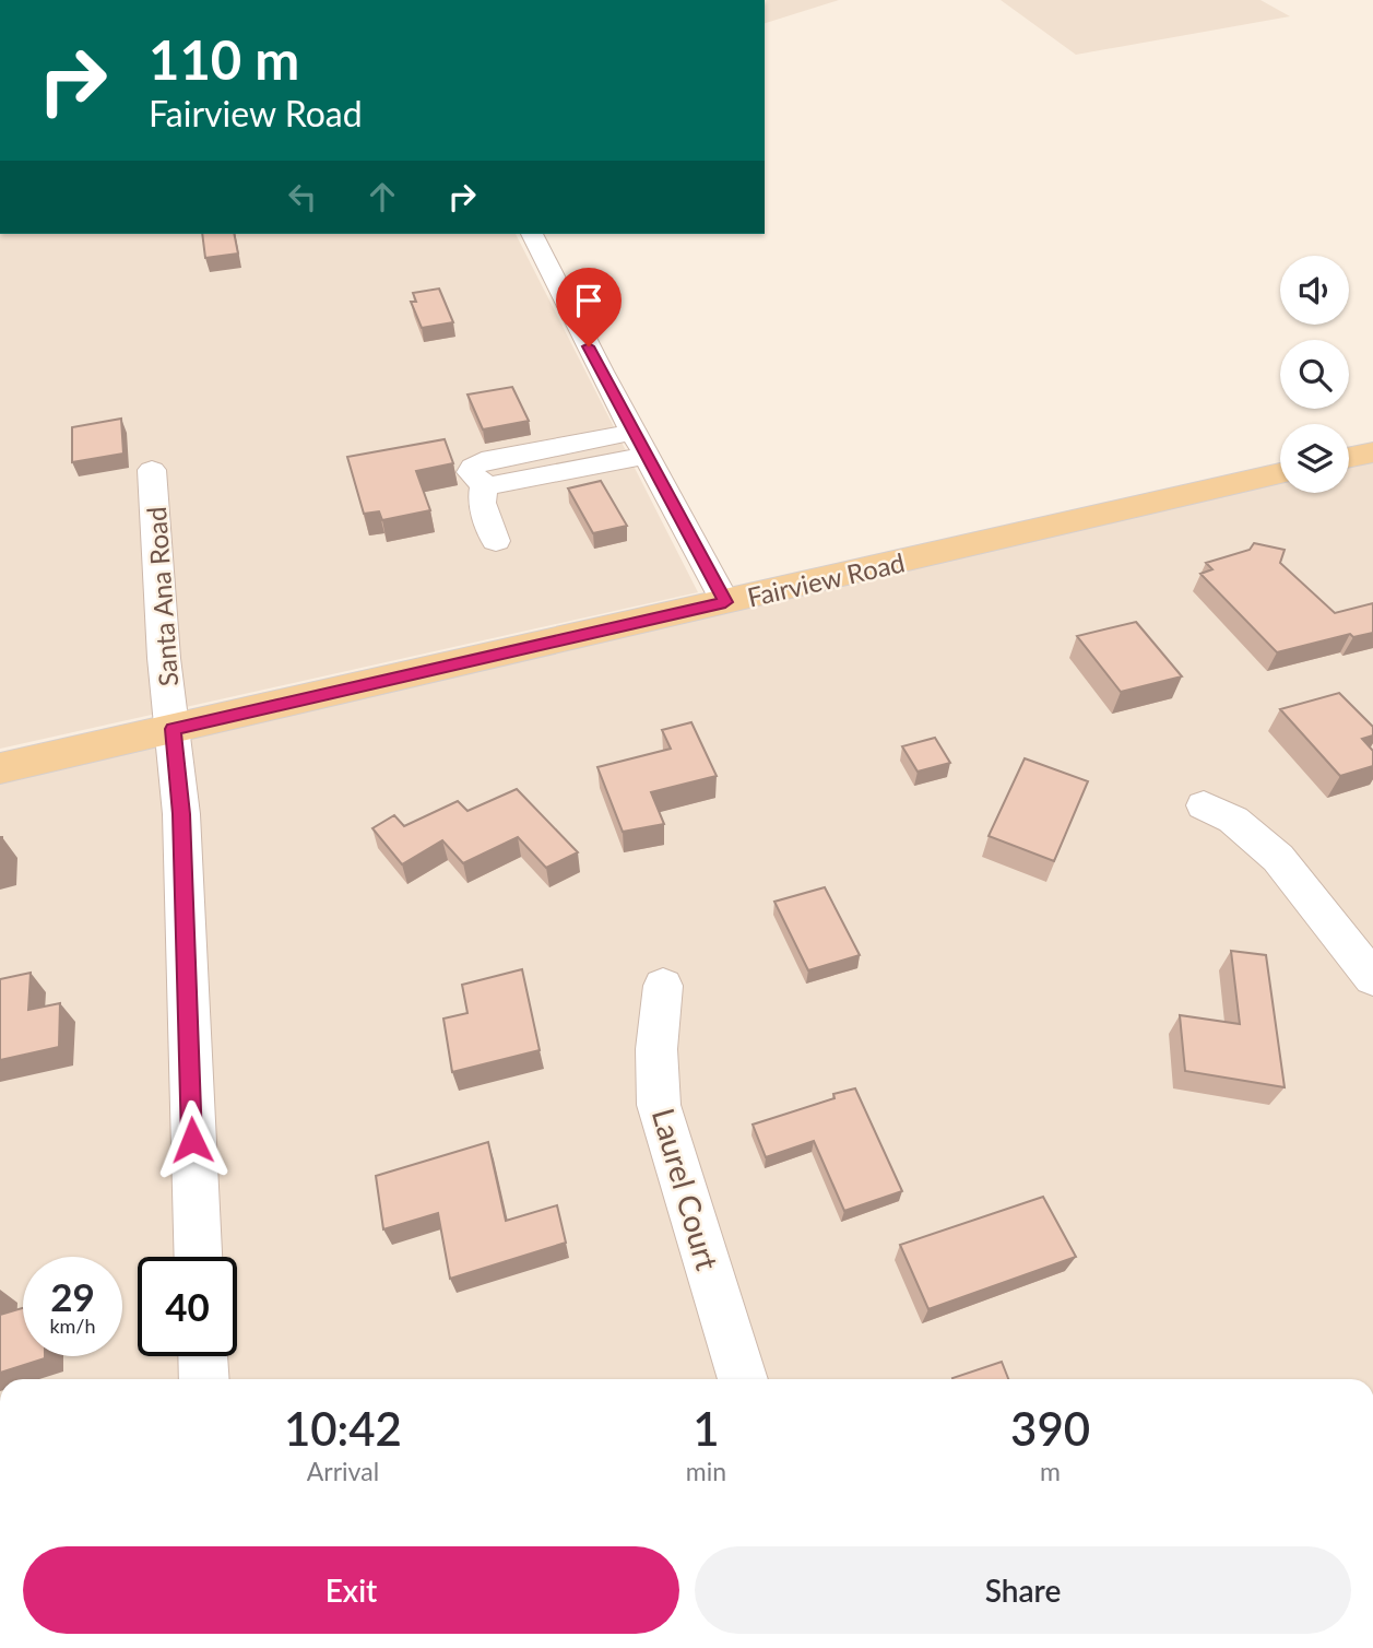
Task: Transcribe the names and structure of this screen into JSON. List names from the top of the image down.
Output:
{
  "streets": {
    "main road": ["Fairview Road"],
    "street": ["Santa Ana Road", "Laurel Court"]
  },
  "crossings": [
    ["Fairview Road", "Santa Ana Road"]
  ],
  "page": {
    "turn": ["110 m", "Fairview Road"],
    "speed": "29 km/h",
    "limit": "40",
    "eta": [
      "10:42",
      "Arrival",
      "1",
      "min",
      "390",
      "m"
    ],
    "buttons": ["Exit", "Share"]
  }
}
